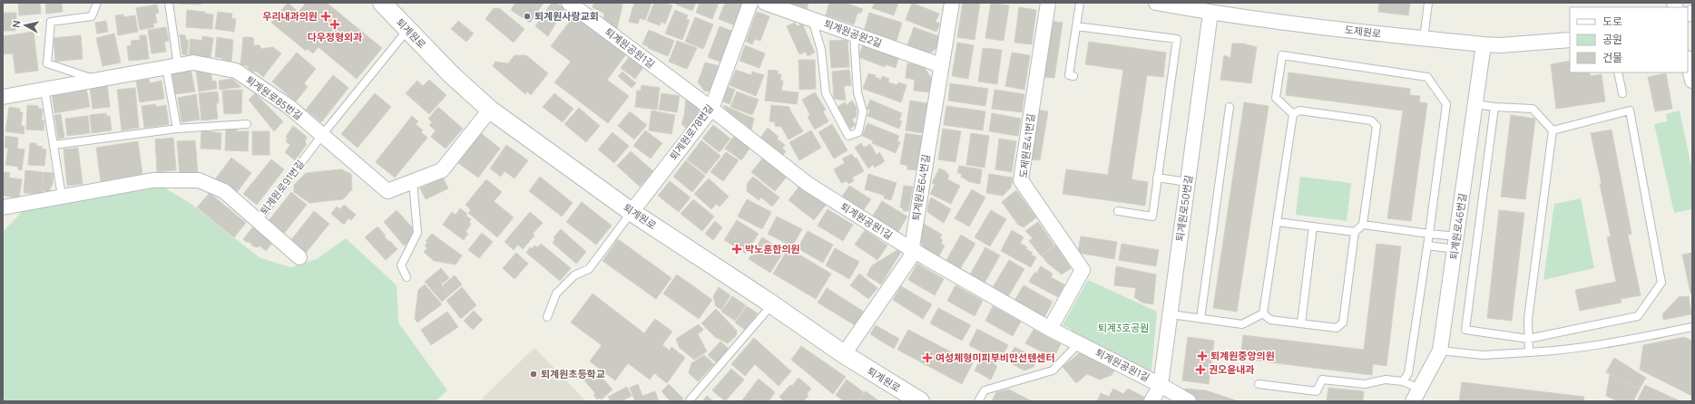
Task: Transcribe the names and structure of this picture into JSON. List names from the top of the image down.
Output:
{
  "streets": {
    "street": [
      "도제원로",
      "퇴계원로",
      "퇴계원공원2길",
      "퇴계원공원1길",
      "퇴계원로85번길",
      "퇴계원로78번길",
      "도제원로41번길",
      "퇴계원로91번길",
      "퇴계원로64번길",
      "퇴계원로50번길",
      "퇴계원로46번길"
    ]
  },
  "crossings": [
    ["도제원로", "퇴계원로50번길"],
    ["도제원로", "퇴계원로46번길"],
    ["퇴계원로", "퇴계원로85번길"],
    ["퇴계원로", "퇴계원로78번길"],
    ["퇴계원로", "퇴계원로91번길"],
    ["퇴계원로", "퇴계원로64번길"],
    ["퇴계원공원2길", "퇴계원로64번길"],
    ["퇴계원공원1길", "퇴계원로78번길"],
    ["퇴계원공원1길", "도제원로41번길"],
    ["퇴계원공원1길", "퇴계원로64번길"],
    ["퇴계원공원1길", "퇴계원로50번길"],
    ["퇴계원로85번길", "퇴계원로91번길"]
  ],
  "parks": ["퇴계3호공원"],
  "places": {
    "health": [
      "우리내과의원",
      "다우정형외과",
      "박노훈한의원",
      "퇴계원중앙의원",
      "여성체형미피부비만선텐센터",
      "권오윤내과"
    ],
    "other": ["퇴계원사랑교회", "퇴계원초등학교"]
  },
  "legend": ["도로", "공원", "건물"],
  "north": "left"
}
